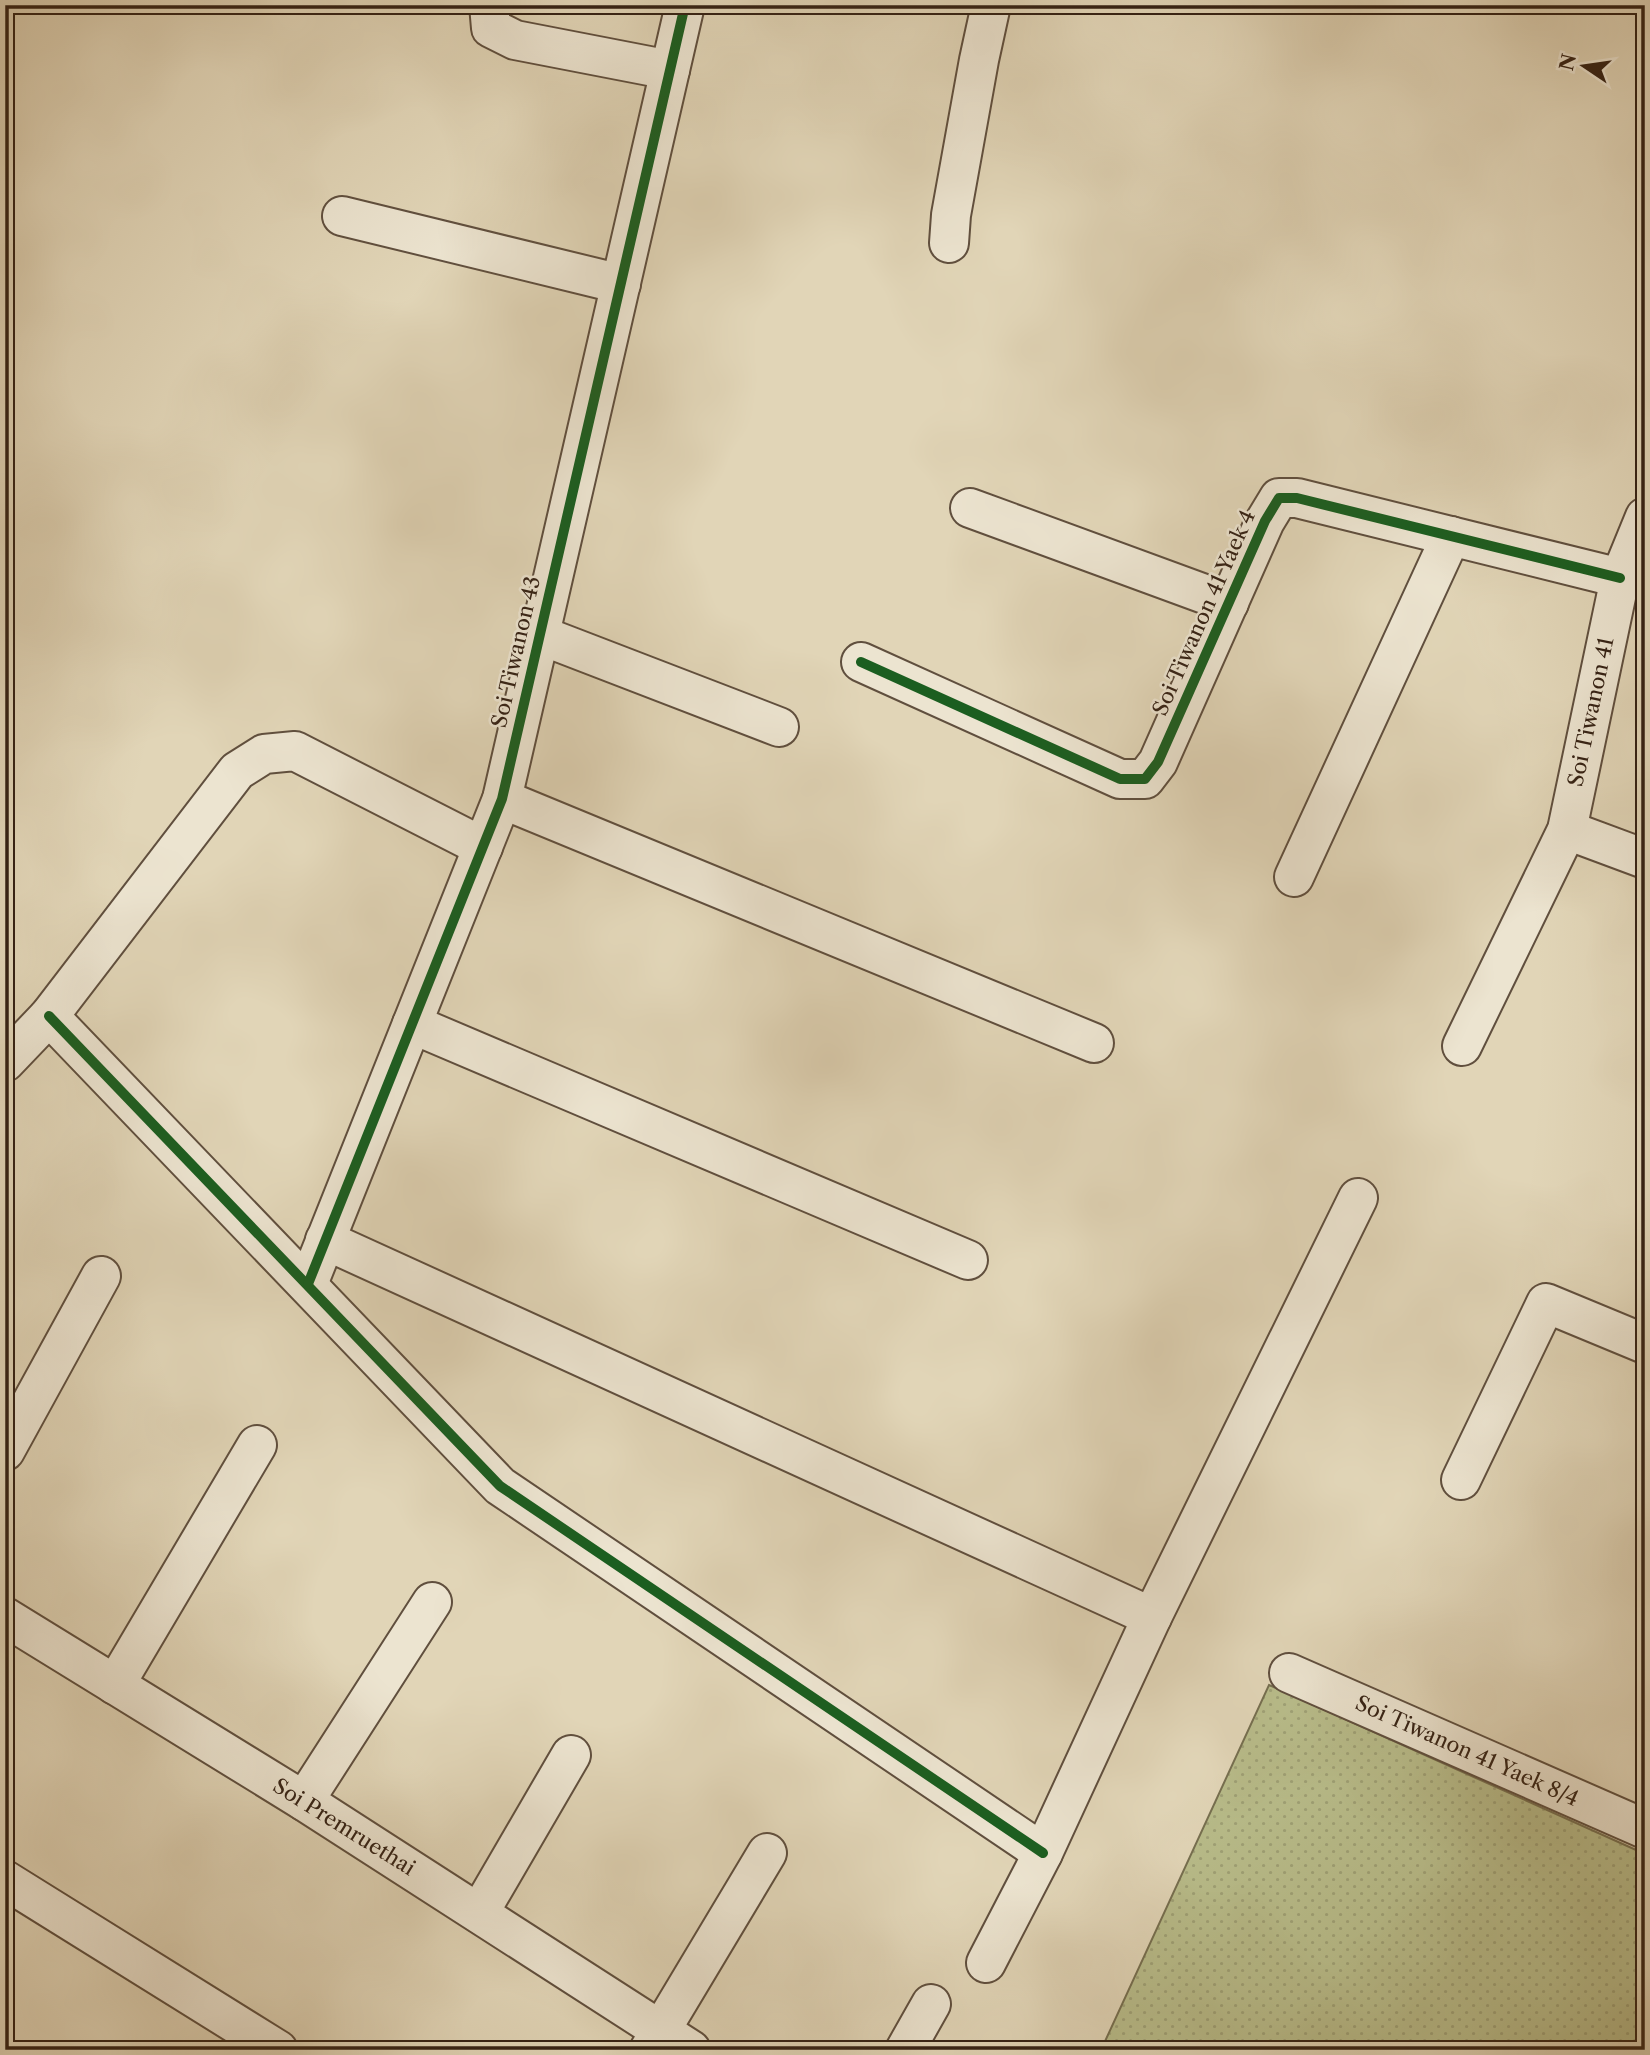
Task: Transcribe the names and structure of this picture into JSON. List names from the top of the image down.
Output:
{
  "streets": {
    "street": [
      "Soi Tiwanon 41 Yaek 4",
      "Soi Tiwanon 43",
      "Soi Tiwanon 41",
      "Soi Tiwanon 41 Yaek 8/4",
      "Soi Premruethai"
    ]
  },
  "crossings": [
    ["Soi Tiwanon 41 Yaek 4", "Soi Tiwanon 41"]
  ],
  "north": "left"
}
